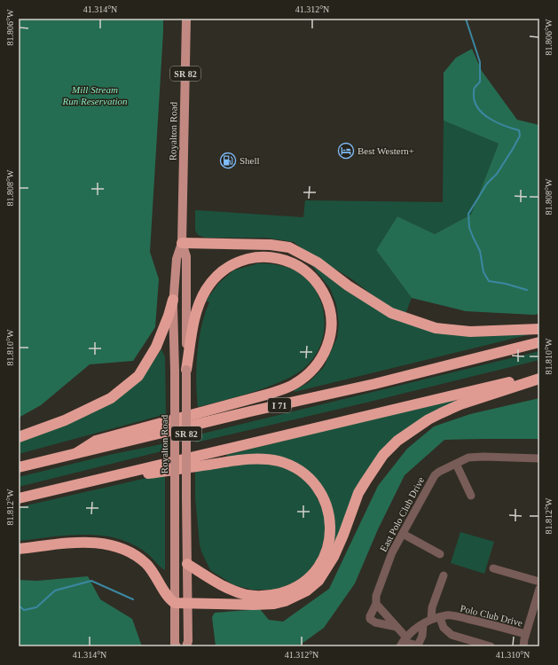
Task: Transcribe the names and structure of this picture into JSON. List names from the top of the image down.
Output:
{
  "streets": {
    "highway": ["I 71"],
    "main road": ["SR 82", "Royalton Road"],
    "street": ["East Polo Club Drive", "Polo Club Drive"]
  },
  "parks": ["Mill Stream Run Reservation"],
  "places": {
    "hotel": ["Best Western+"],
    "fuel station": ["Shell"]
  },
  "coordinates": [
    "41.314°N",
    "41.312°N",
    "81.806°W",
    "81.808°W",
    "81.810°W",
    "81.812°W",
    "41.310°N"
  ]
}
